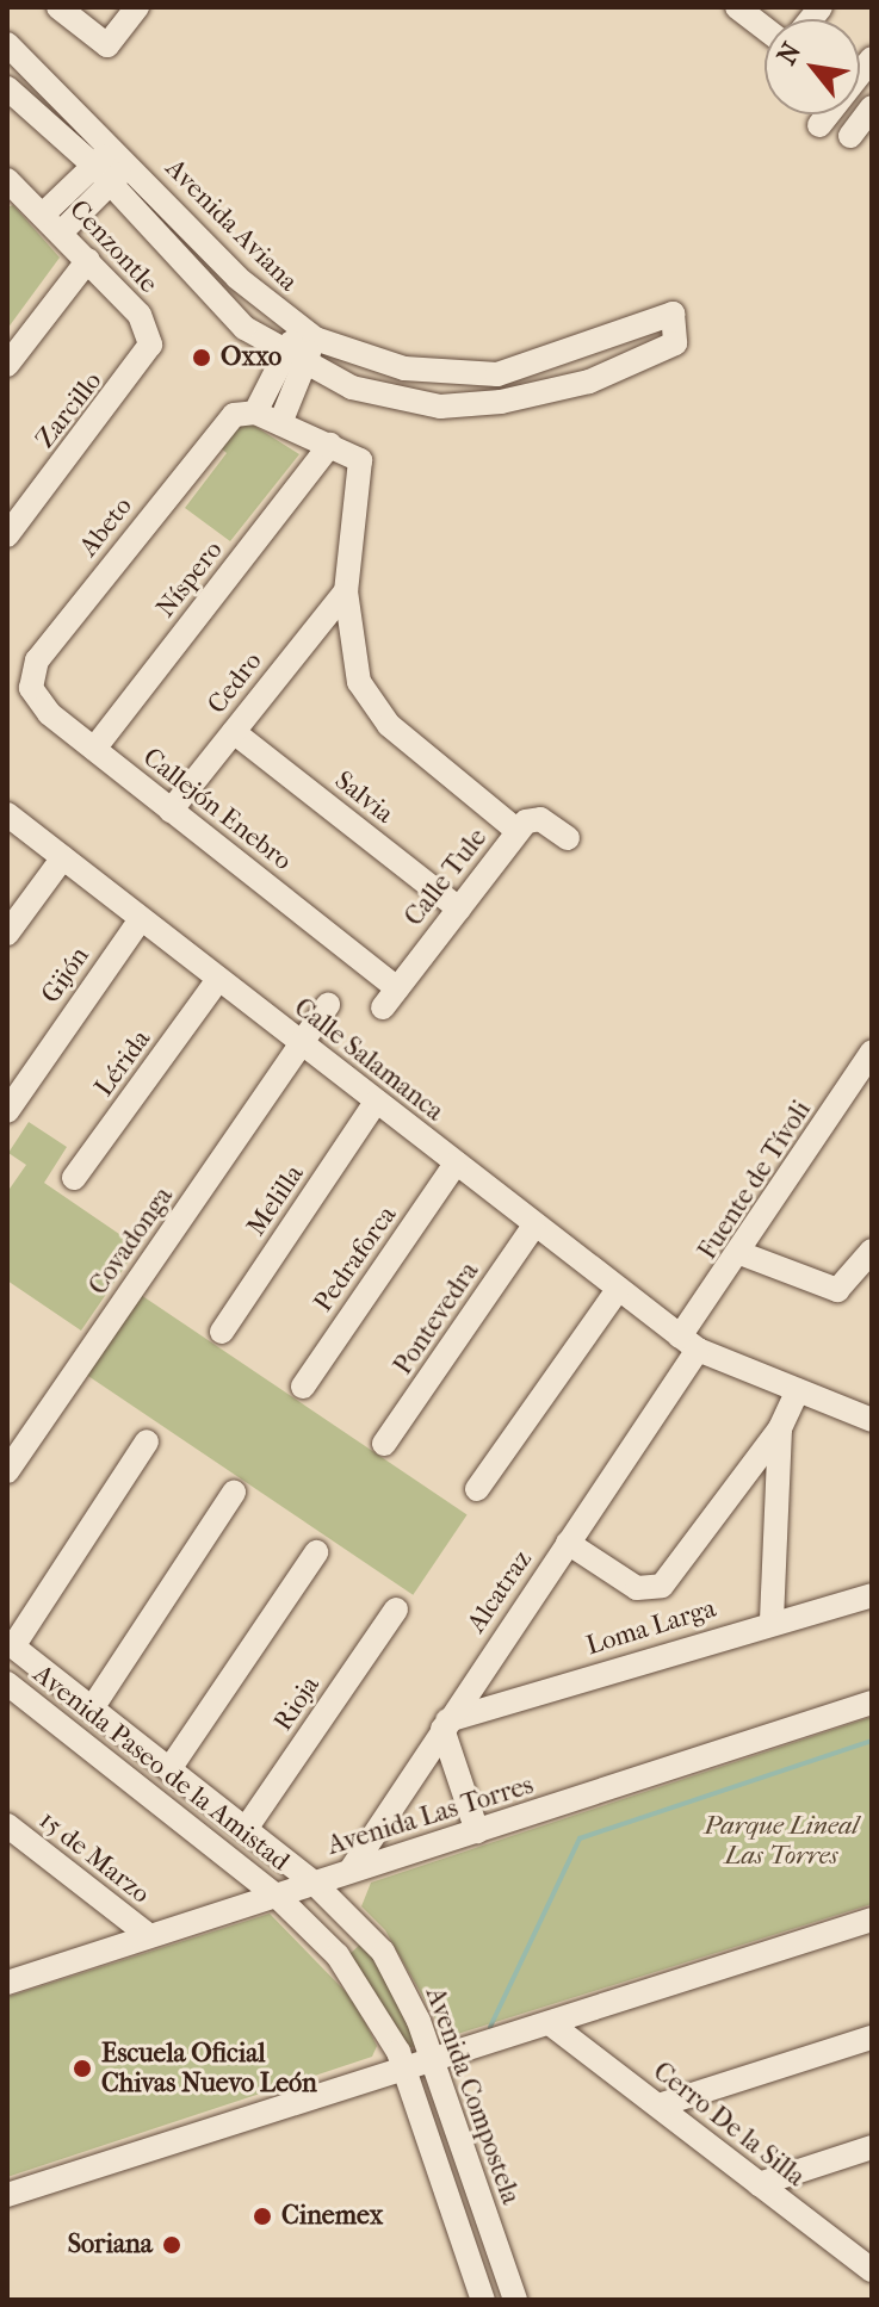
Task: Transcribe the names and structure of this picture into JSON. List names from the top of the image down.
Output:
{
  "streets": {
    "street": [
      "Avenida Aviana",
      "Cenzontle",
      "Zarcillo",
      "Abeto",
      "Níspero",
      "Cedro",
      "Salvia",
      "Callejón Enebro",
      "Calle Tule",
      "Gijón",
      "Calle Salamanca",
      "Lérida",
      "Fuente de Tívoli",
      "Melilla",
      "Covadonga",
      "Pedraforca",
      "Pontevedra",
      "Alcatraz",
      "Loma Larga",
      "Rioja",
      "Avenida Paseo de la Amistad",
      "Avenida Las Torres",
      "15 de Marzo",
      "Avenida Compostela",
      "Cerro De la Silla"
    ]
  },
  "crossings": [
    ["Cenzontle", "Zarcillo"],
    ["Abeto", "Callejón Enebro"],
    ["Níspero", "Callejón Enebro"],
    ["Cedro", "Salvia"],
    ["Cedro", "Callejón Enebro"],
    ["Salvia", "Calle Tule"],
    ["Callejón Enebro", "Calle Tule"],
    ["Gijón", "Calle Salamanca"],
    ["Calle Salamanca", "Lérida"],
    ["Calle Salamanca", "Fuente de Tívoli"],
    ["Calle Salamanca", "Melilla"],
    ["Calle Salamanca", "Covadonga"],
    ["Calle Salamanca", "Pedraforca"],
    ["Calle Salamanca", "Pontevedra"],
    ["Calle Salamanca", "Alcatraz"],
    ["Fuente de Tívoli", "Alcatraz"],
    ["Alcatraz", "Loma Larga"],
    ["Alcatraz", "Avenida Las Torres"],
    ["Rioja", "Avenida Paseo de la Amistad"],
    ["Avenida Paseo de la Amistad", "Avenida Las Torres"],
    ["Avenida Paseo de la Amistad", "Avenida Compostela"],
    ["Avenida Las Torres", "15 de Marzo"],
    ["Avenida Las Torres", "Avenida Compostela"]
  ],
  "parks": ["Parque Lineal Las Torres"],
  "places": [
    "Oxxo",
    "Escuela Oficial Chivas Nuevo León",
    "Cinemex",
    "Soriana"
  ],
  "north": "top left"
}
